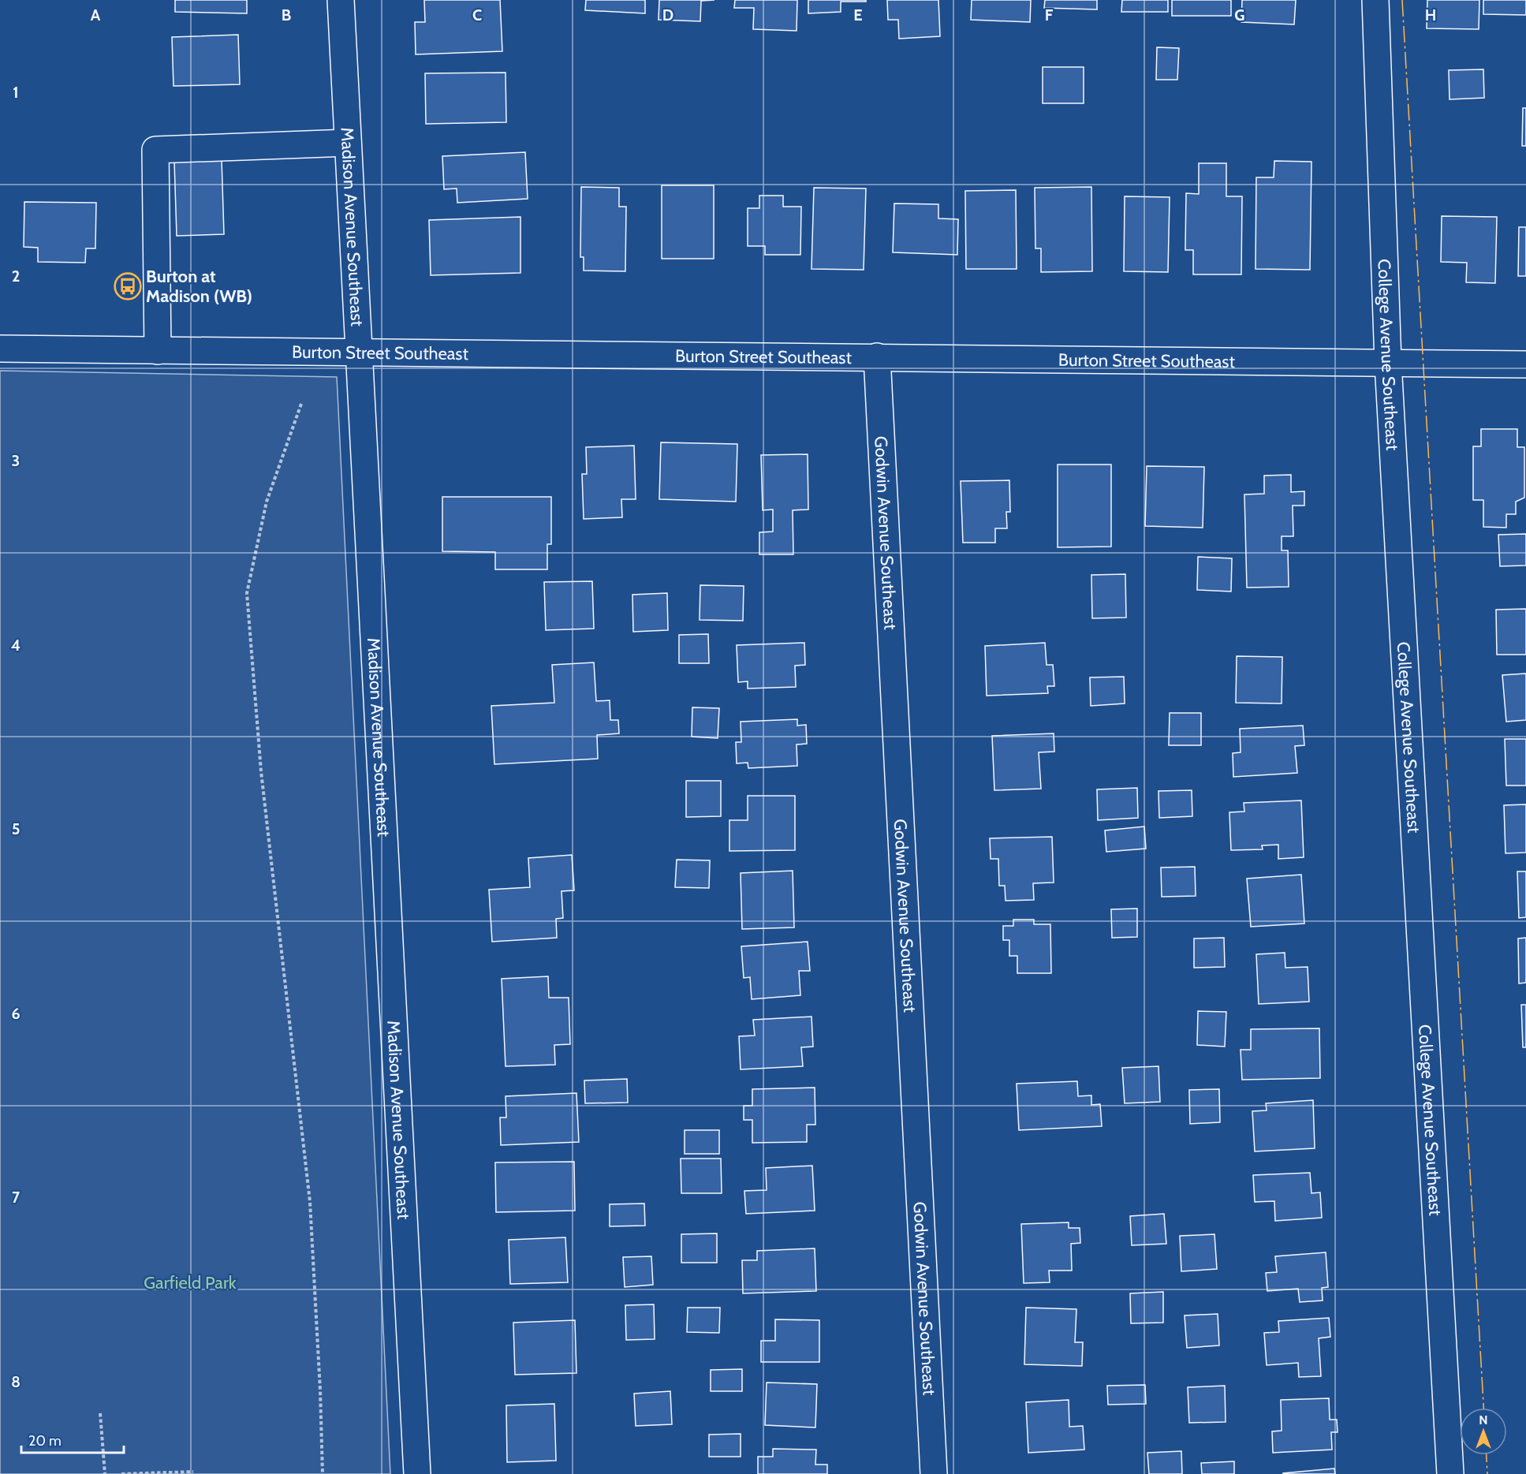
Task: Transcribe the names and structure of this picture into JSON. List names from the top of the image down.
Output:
{
  "streets": {
    "street": [
      "Madison Avenue Southeast",
      "Burton Street Southeast",
      "College Avenue Southeast",
      "Godwin Avenue Southeast"
    ]
  },
  "crossings": [
    ["Madison Avenue Southeast", "Burton Street Southeast"],
    ["Burton Street Southeast", "College Avenue Southeast"],
    ["Burton Street Southeast", "Godwin Avenue Southeast"]
  ],
  "parks": ["Garfield Park"],
  "places": {
    "bus stop": ["Burton at Madison (WB)"]
  },
  "scale_bar": "20 m",
  "north": "top",
  "grid": {
    "columns": [
      "A",
      "B",
      "C",
      "D",
      "E",
      "F",
      "G",
      "H"
    ],
    "rows": [
      "1",
      "2",
      "3",
      "4",
      "5",
      "6",
      "7",
      "8"
    ]
  }
}
